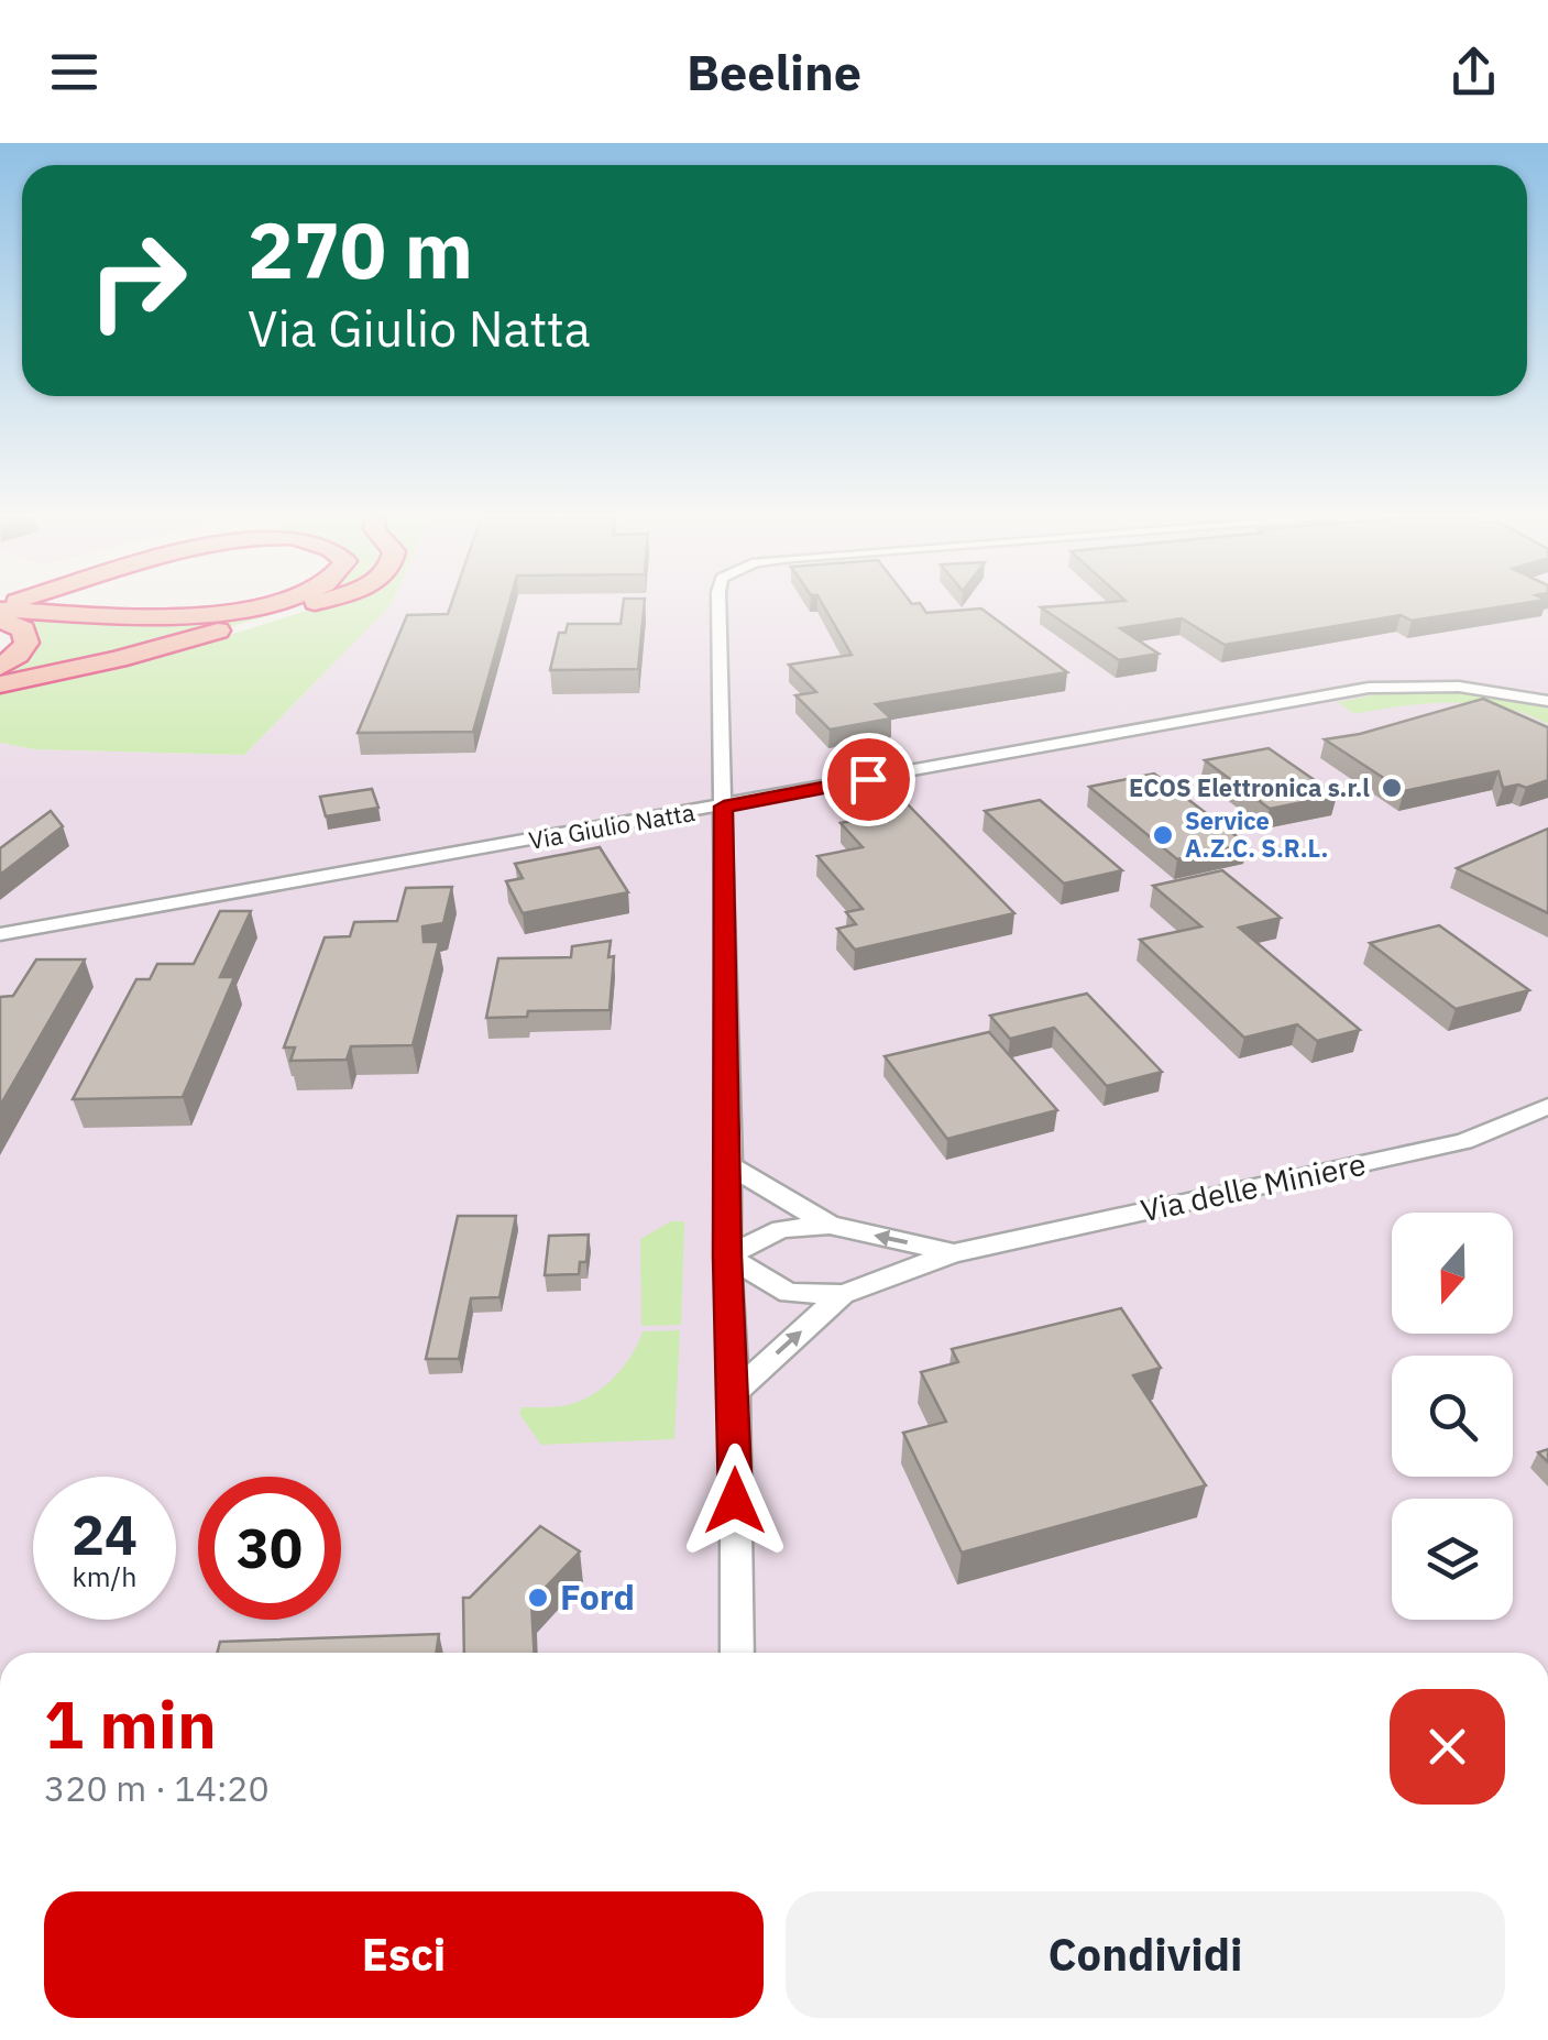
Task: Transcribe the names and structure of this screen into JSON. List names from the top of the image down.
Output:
{
  "streets": {
    "street": ["Via Giulio Natta", "Via delle Miniere"]
  },
  "places": ["ECOS Elettronica s.r.l", "Service A.Z.C. S.R.L.", "Ford"],
  "north": "bottom",
  "page": {
    "header": "Beeline",
    "turn": ["270 m", "Via Giulio Natta"],
    "speed": "24 km/h",
    "limit": "30",
    "heading": ["1 min", "320 m · 14:20"],
    "buttons": ["Esci", "Condividi"]
  }
}
